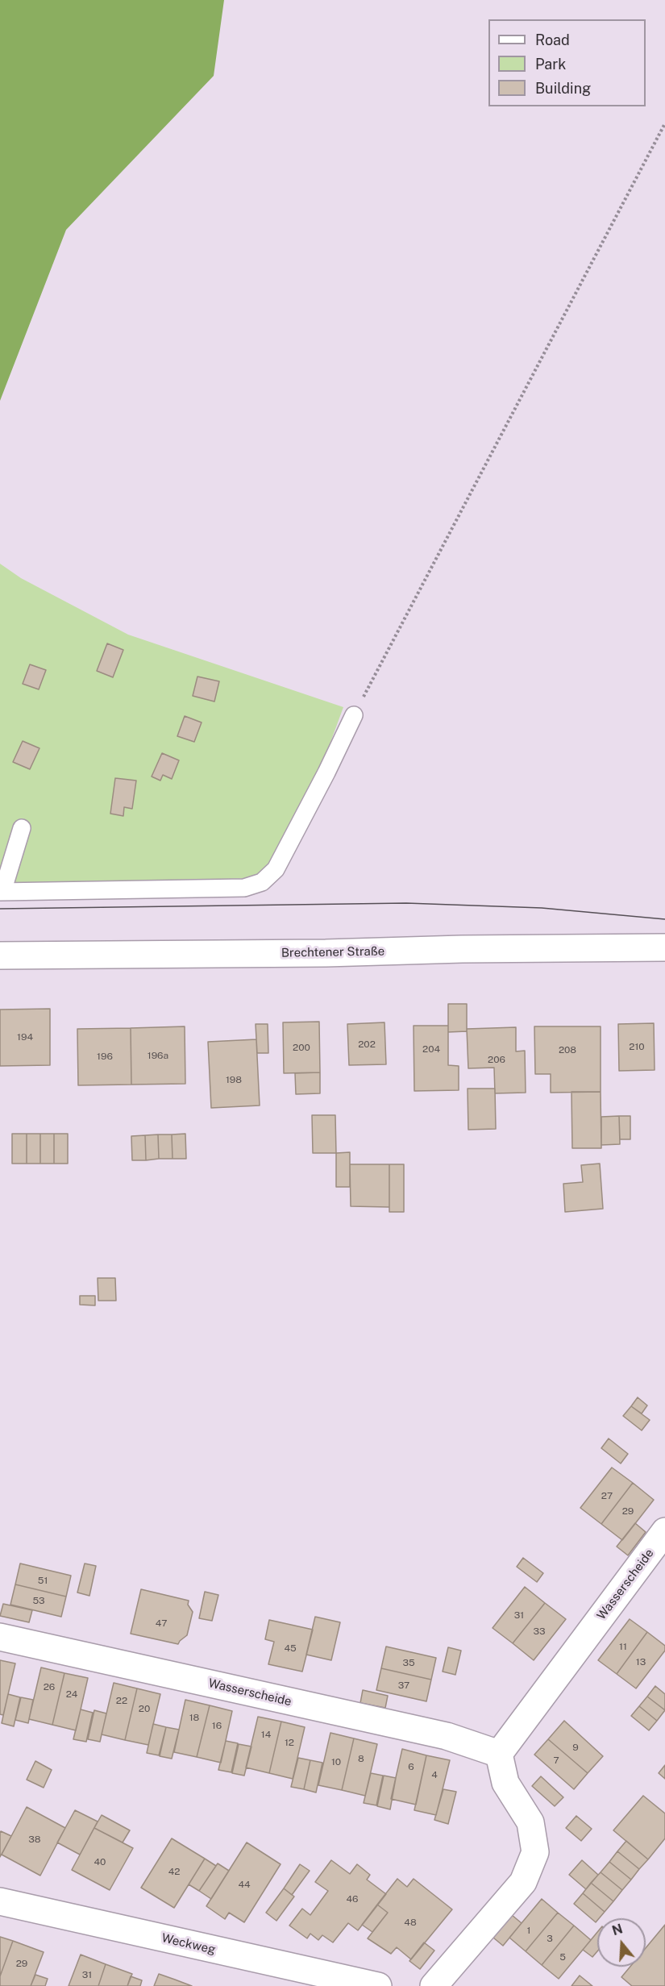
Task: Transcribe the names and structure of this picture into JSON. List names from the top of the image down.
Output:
{
  "streets": {
    "street": ["Brechtener Straße", "Wasserscheide", "Weckweg"]
  },
  "house_numbers": [
    "194",
    "202",
    "210",
    "200",
    "204",
    "208",
    "196a",
    "196",
    "206",
    "198",
    "27",
    "29",
    "51",
    "53",
    "31",
    "47",
    "33",
    "11",
    "45",
    "13",
    "35",
    "37",
    "26",
    "24",
    "22",
    "20",
    "18",
    "16",
    "14",
    "12",
    "9",
    "8",
    "7",
    "10",
    "6",
    "4",
    "38",
    "40",
    "42",
    "44",
    "46",
    "48",
    "1",
    "3",
    "5",
    "29",
    "31"
  ],
  "legend": ["Road", "Park", "Building"],
  "north": "top"
}
